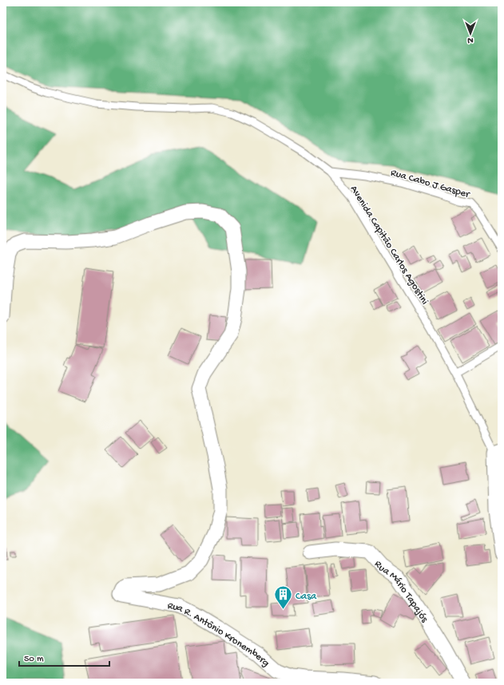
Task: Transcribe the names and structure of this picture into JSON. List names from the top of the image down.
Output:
{
  "streets": {
    "street": ["Rua Mário Tapajós", "Rua R. Antônio Kronemberg"],
    "lane": ["Rua Cabo J Gasper", "Avenida Capitão Carlos Agostini"]
  },
  "crossings": [
    ["Rua Cabo J Gasper", "Avenida Capitão Carlos Agostini"]
  ],
  "places": {
    "building": ["Casa"]
  },
  "scale_bar": "50 m",
  "north": "bottom"
}
